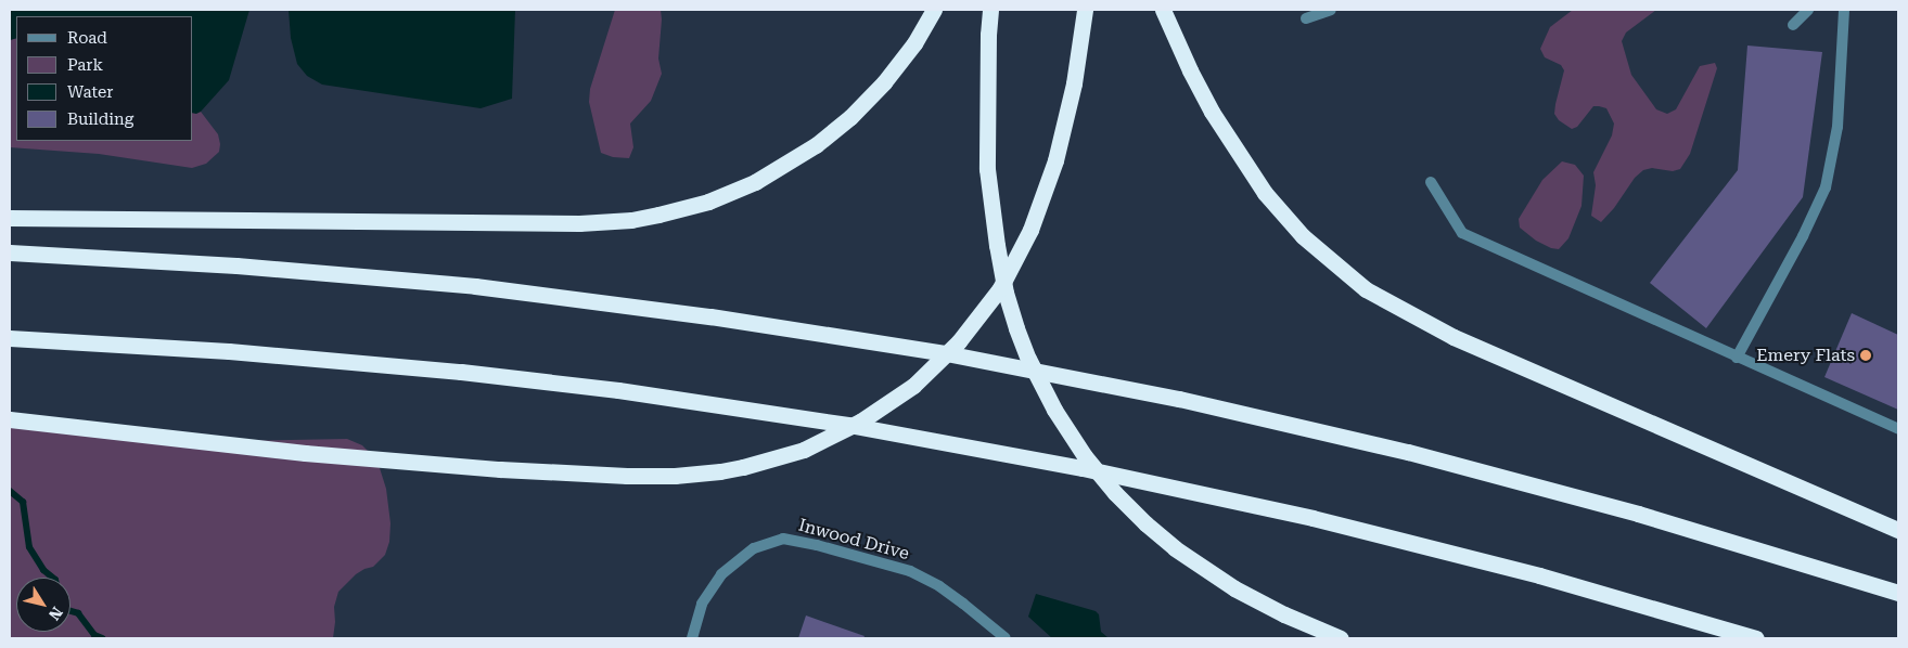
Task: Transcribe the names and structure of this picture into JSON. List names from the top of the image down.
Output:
{
  "streets": {
    "street": ["Inwood Drive"]
  },
  "places": ["Emery Flats"],
  "legend": [
    "Road",
    "Park",
    "Water",
    "Building"
  ],
  "north": "bottom right"
}
